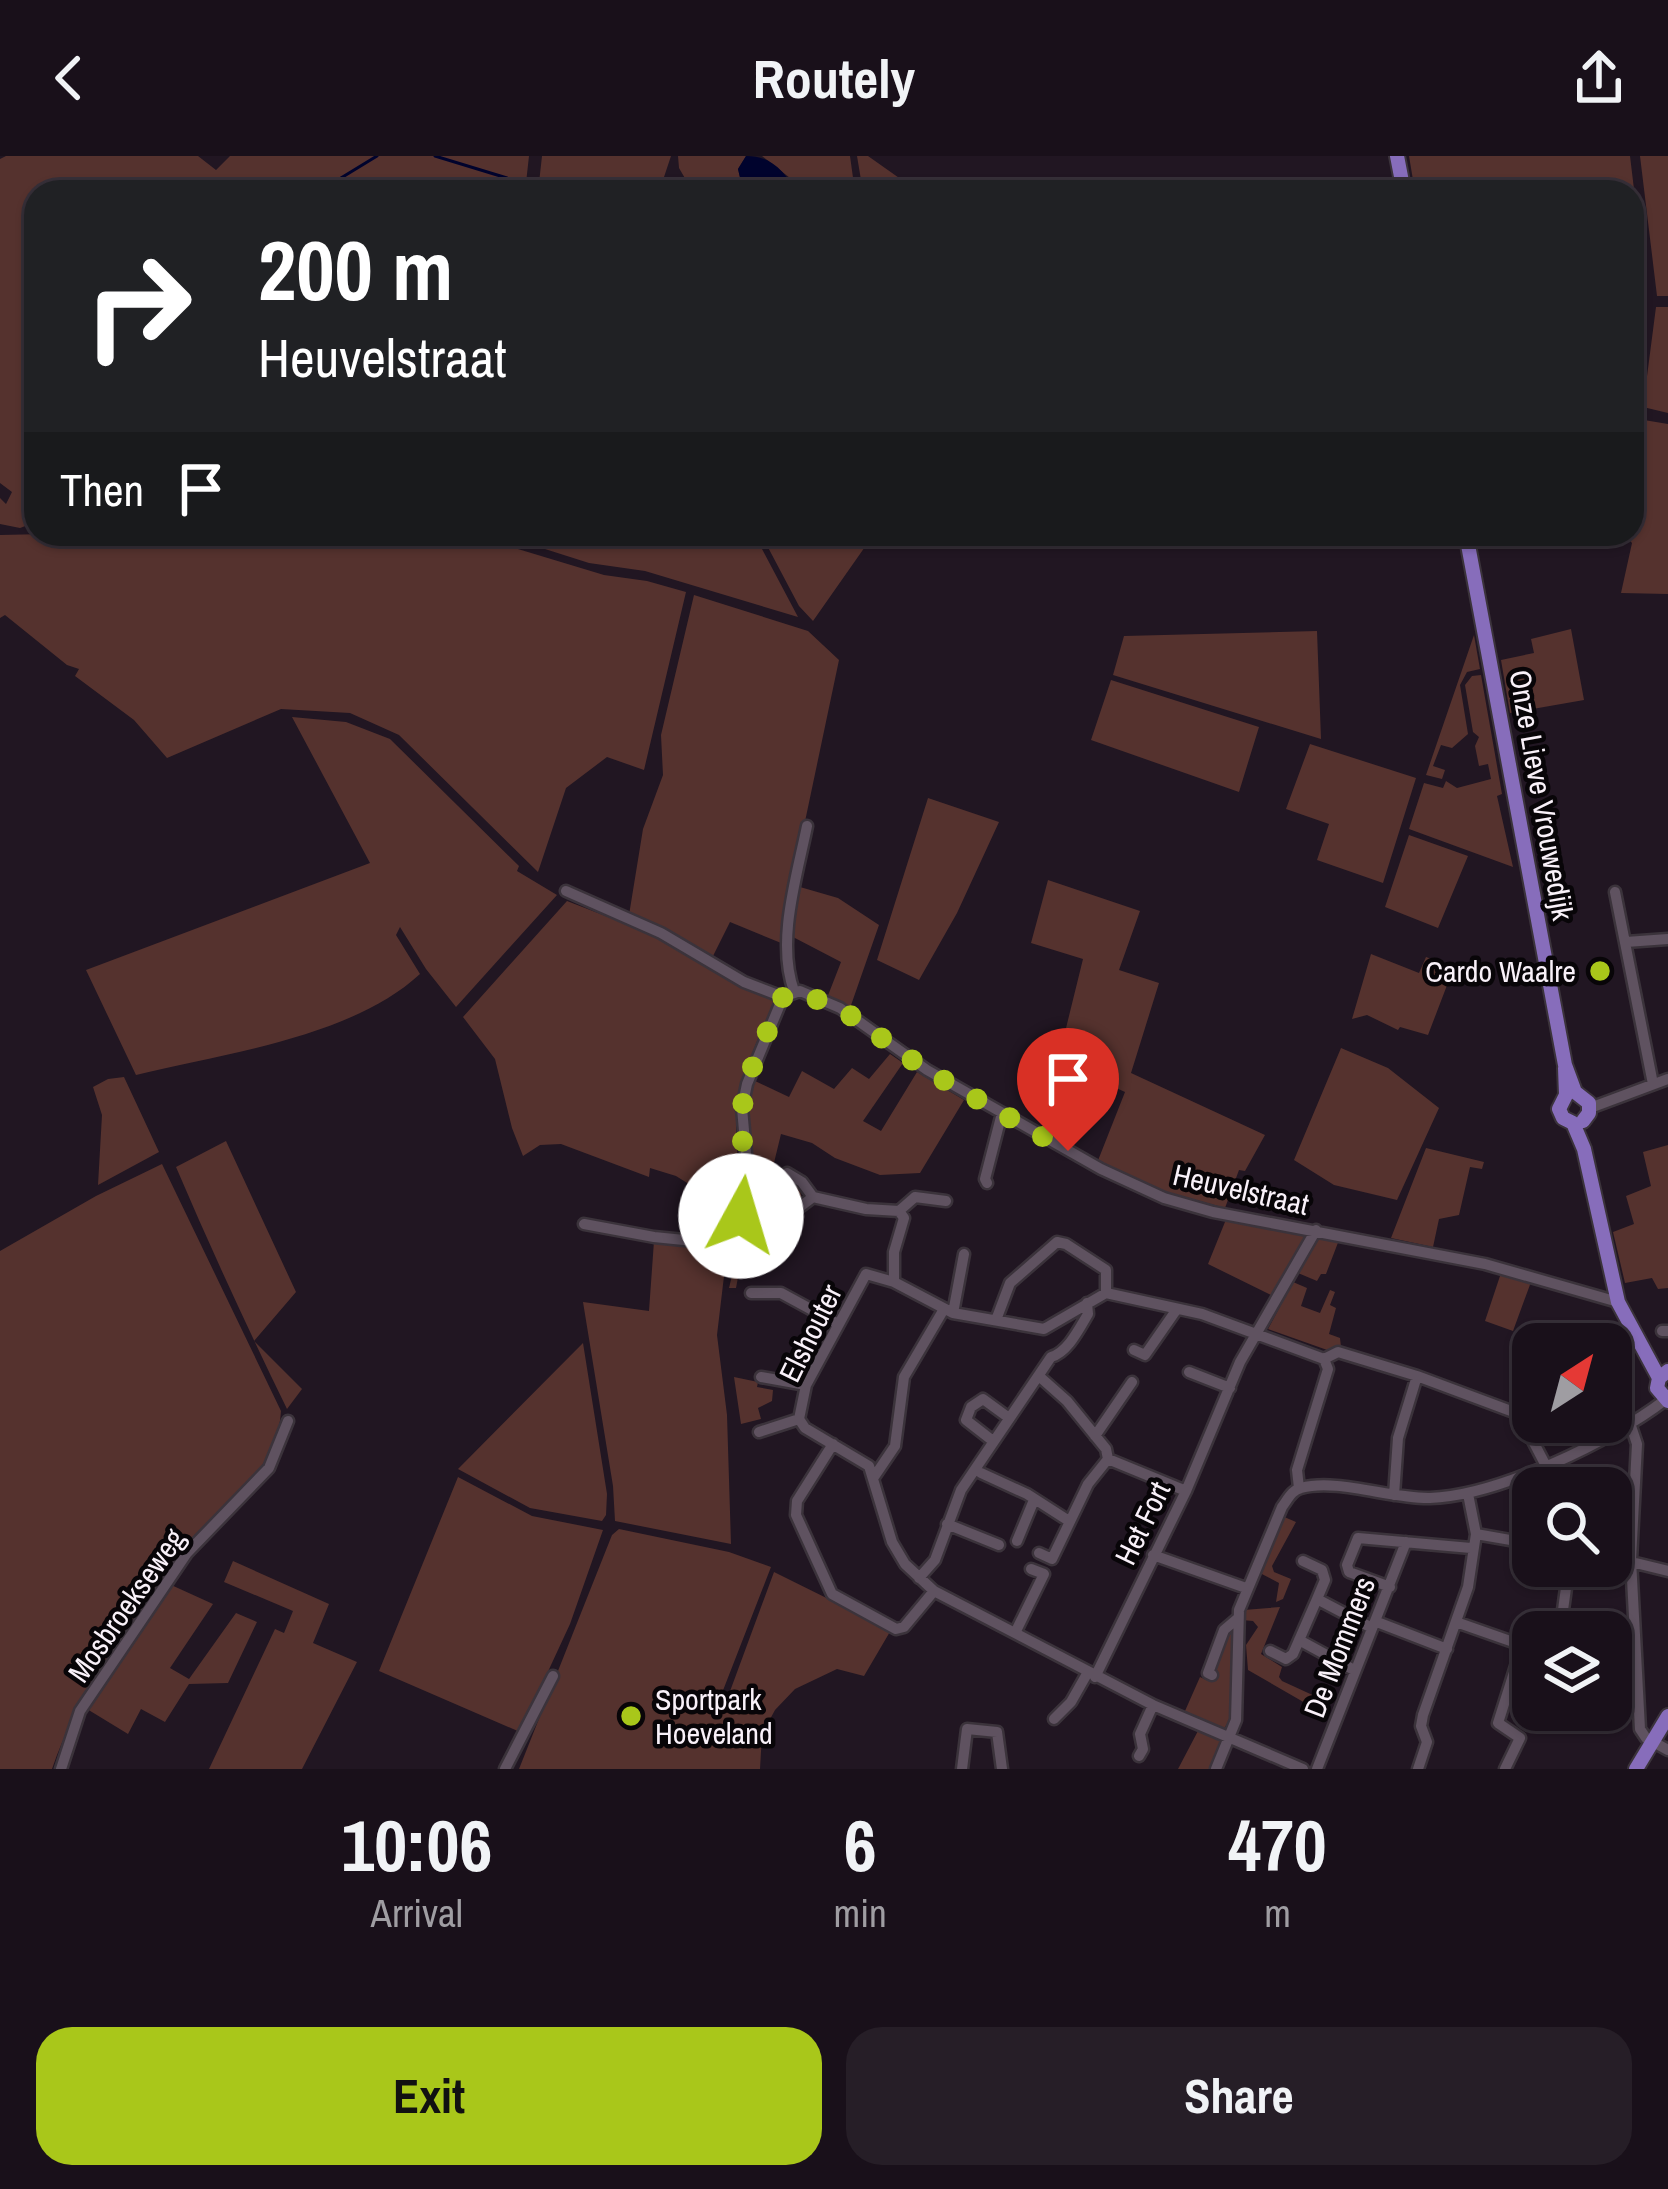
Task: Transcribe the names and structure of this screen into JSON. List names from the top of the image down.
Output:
{
  "streets": {
    "main road": ["Onze Lieve Vrouwedijk"],
    "street": [
      "Heuvelstraat",
      "Elshouter",
      "Het Fort",
      "Mosbroekseweg",
      "De Mommers"
    ]
  },
  "crossings": [
    ["Onze Lieve Vrouwedijk", "Heuvelstraat"],
    ["Heuvelstraat", "Het Fort"]
  ],
  "places": ["Cardo Waalre", "Sportpark Hoeveland"],
  "north": "top right",
  "page": {
    "header": "Routely",
    "turn": ["200 m", "Heuvelstraat"],
    "then": "Then",
    "eta": [
      "10:06",
      "Arrival",
      "6",
      "min",
      "470",
      "m"
    ],
    "buttons": ["Exit", "Share"]
  }
}
